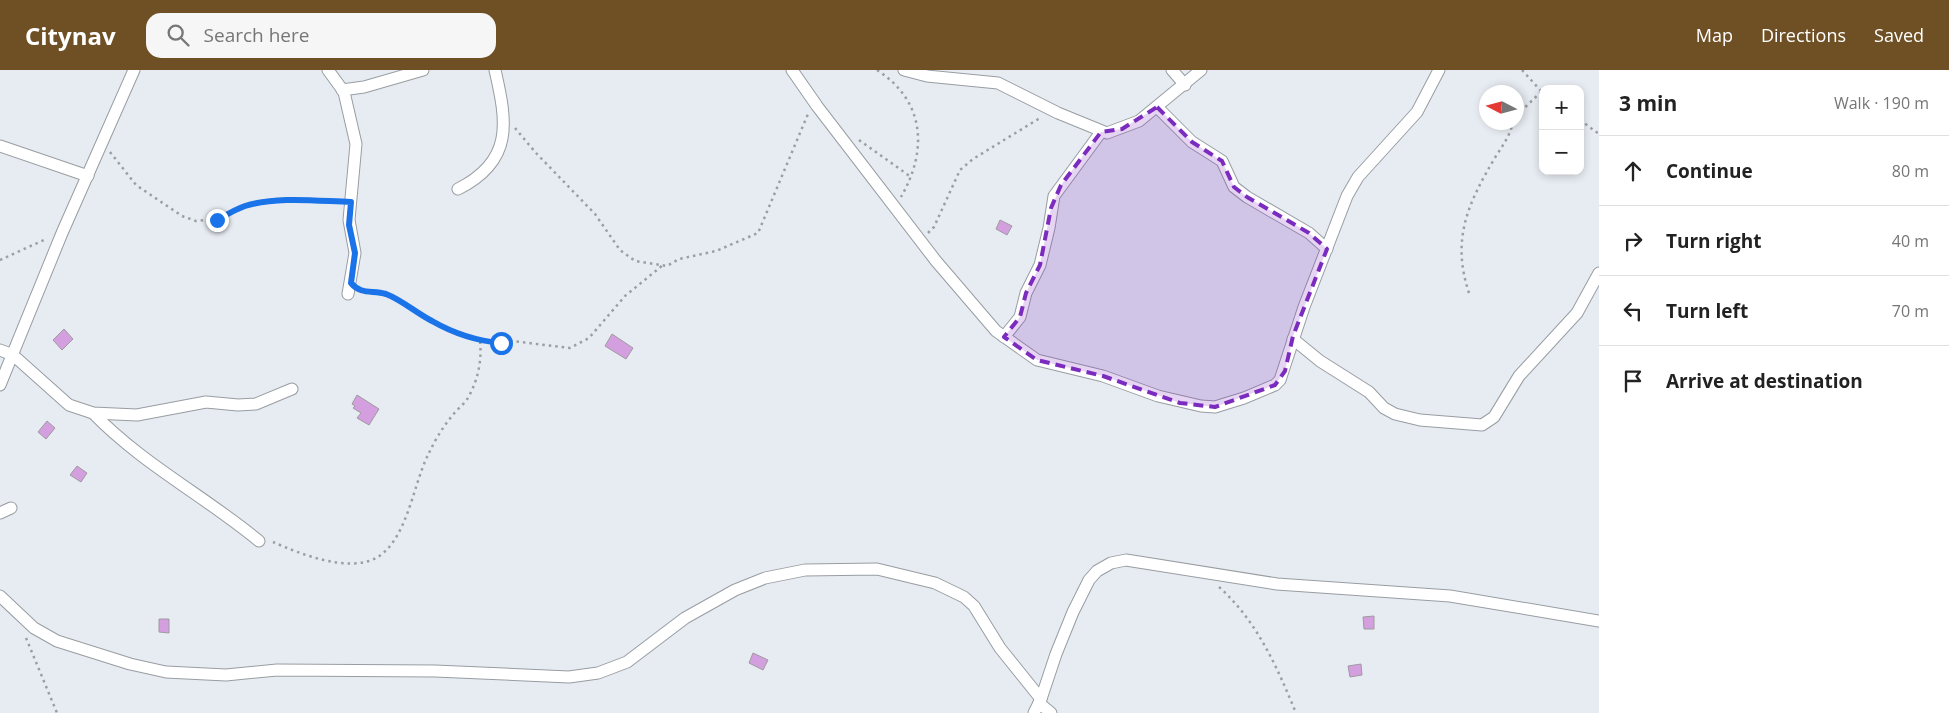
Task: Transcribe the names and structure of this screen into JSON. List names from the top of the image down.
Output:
{
  "north": "left",
  "page": {
    "header": "Citynav",
    "search": "Search here",
    "nav": ["Map", "Directions", "Saved"],
    "heading": ["3 min", "Walk · 190 m"],
    "map_buttons": ["+", "−"],
    "list": [
      ["Continue", "80 m"],
      ["Turn right", "40 m"],
      ["Turn left", "70 m"],
      "Arrive at destination"
    ]
  }
}
